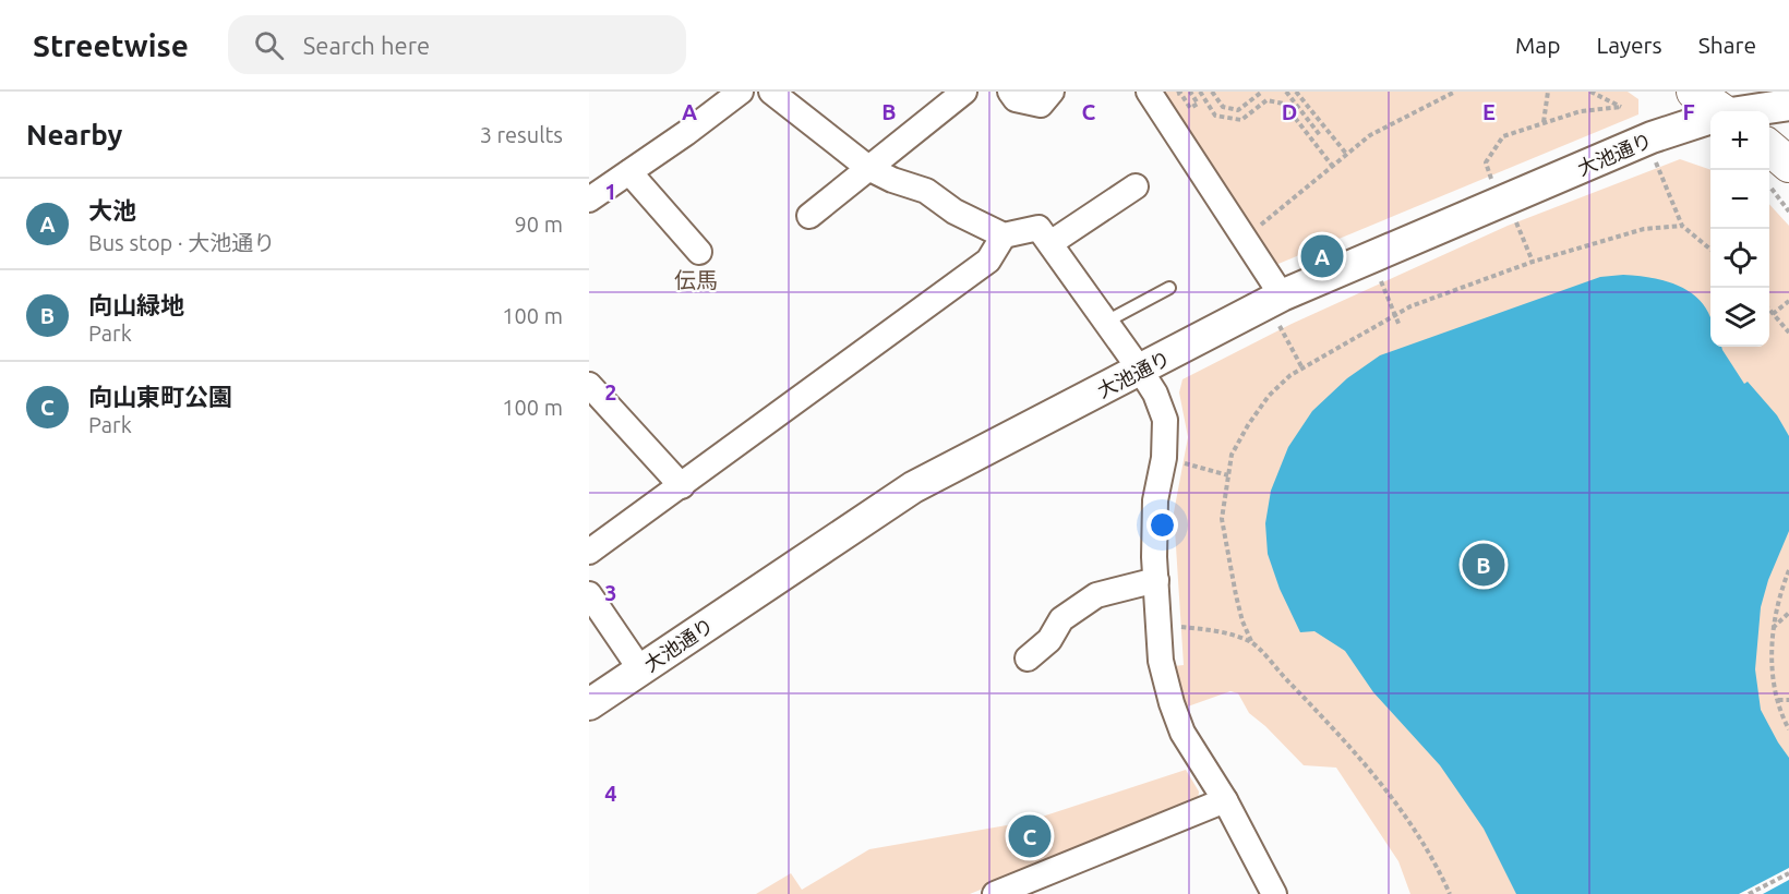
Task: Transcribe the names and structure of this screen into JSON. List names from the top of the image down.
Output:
{
  "streets": {
    "street": ["大池通り"]
  },
  "districts": ["伝馬"],
  "page": {
    "header": "Streetwise",
    "search": "Search here",
    "nav": ["Map", "Layers", "Share"],
    "heading": ["Nearby", "3 results"],
    "map_buttons": ["+", "−"],
    "list": [
      {
        "mark": "A",
        "name": "大池",
        "note": "Bus stop · 大池通り",
        "value": "90 m"
      },
      {
        "mark": "B",
        "name": "向山緑地",
        "note": "Park",
        "value": "100 m"
      },
      {
        "mark": "C",
        "name": "向山東町公園",
        "note": "Park",
        "value": "100 m"
      }
    ],
    "pins": ["A", "B", "C"]
  },
  "grid": {
    "columns": [
      "A",
      "B",
      "C",
      "D",
      "E",
      "F"
    ],
    "rows": [
      "1",
      "2",
      "3",
      "4"
    ]
  }
}
